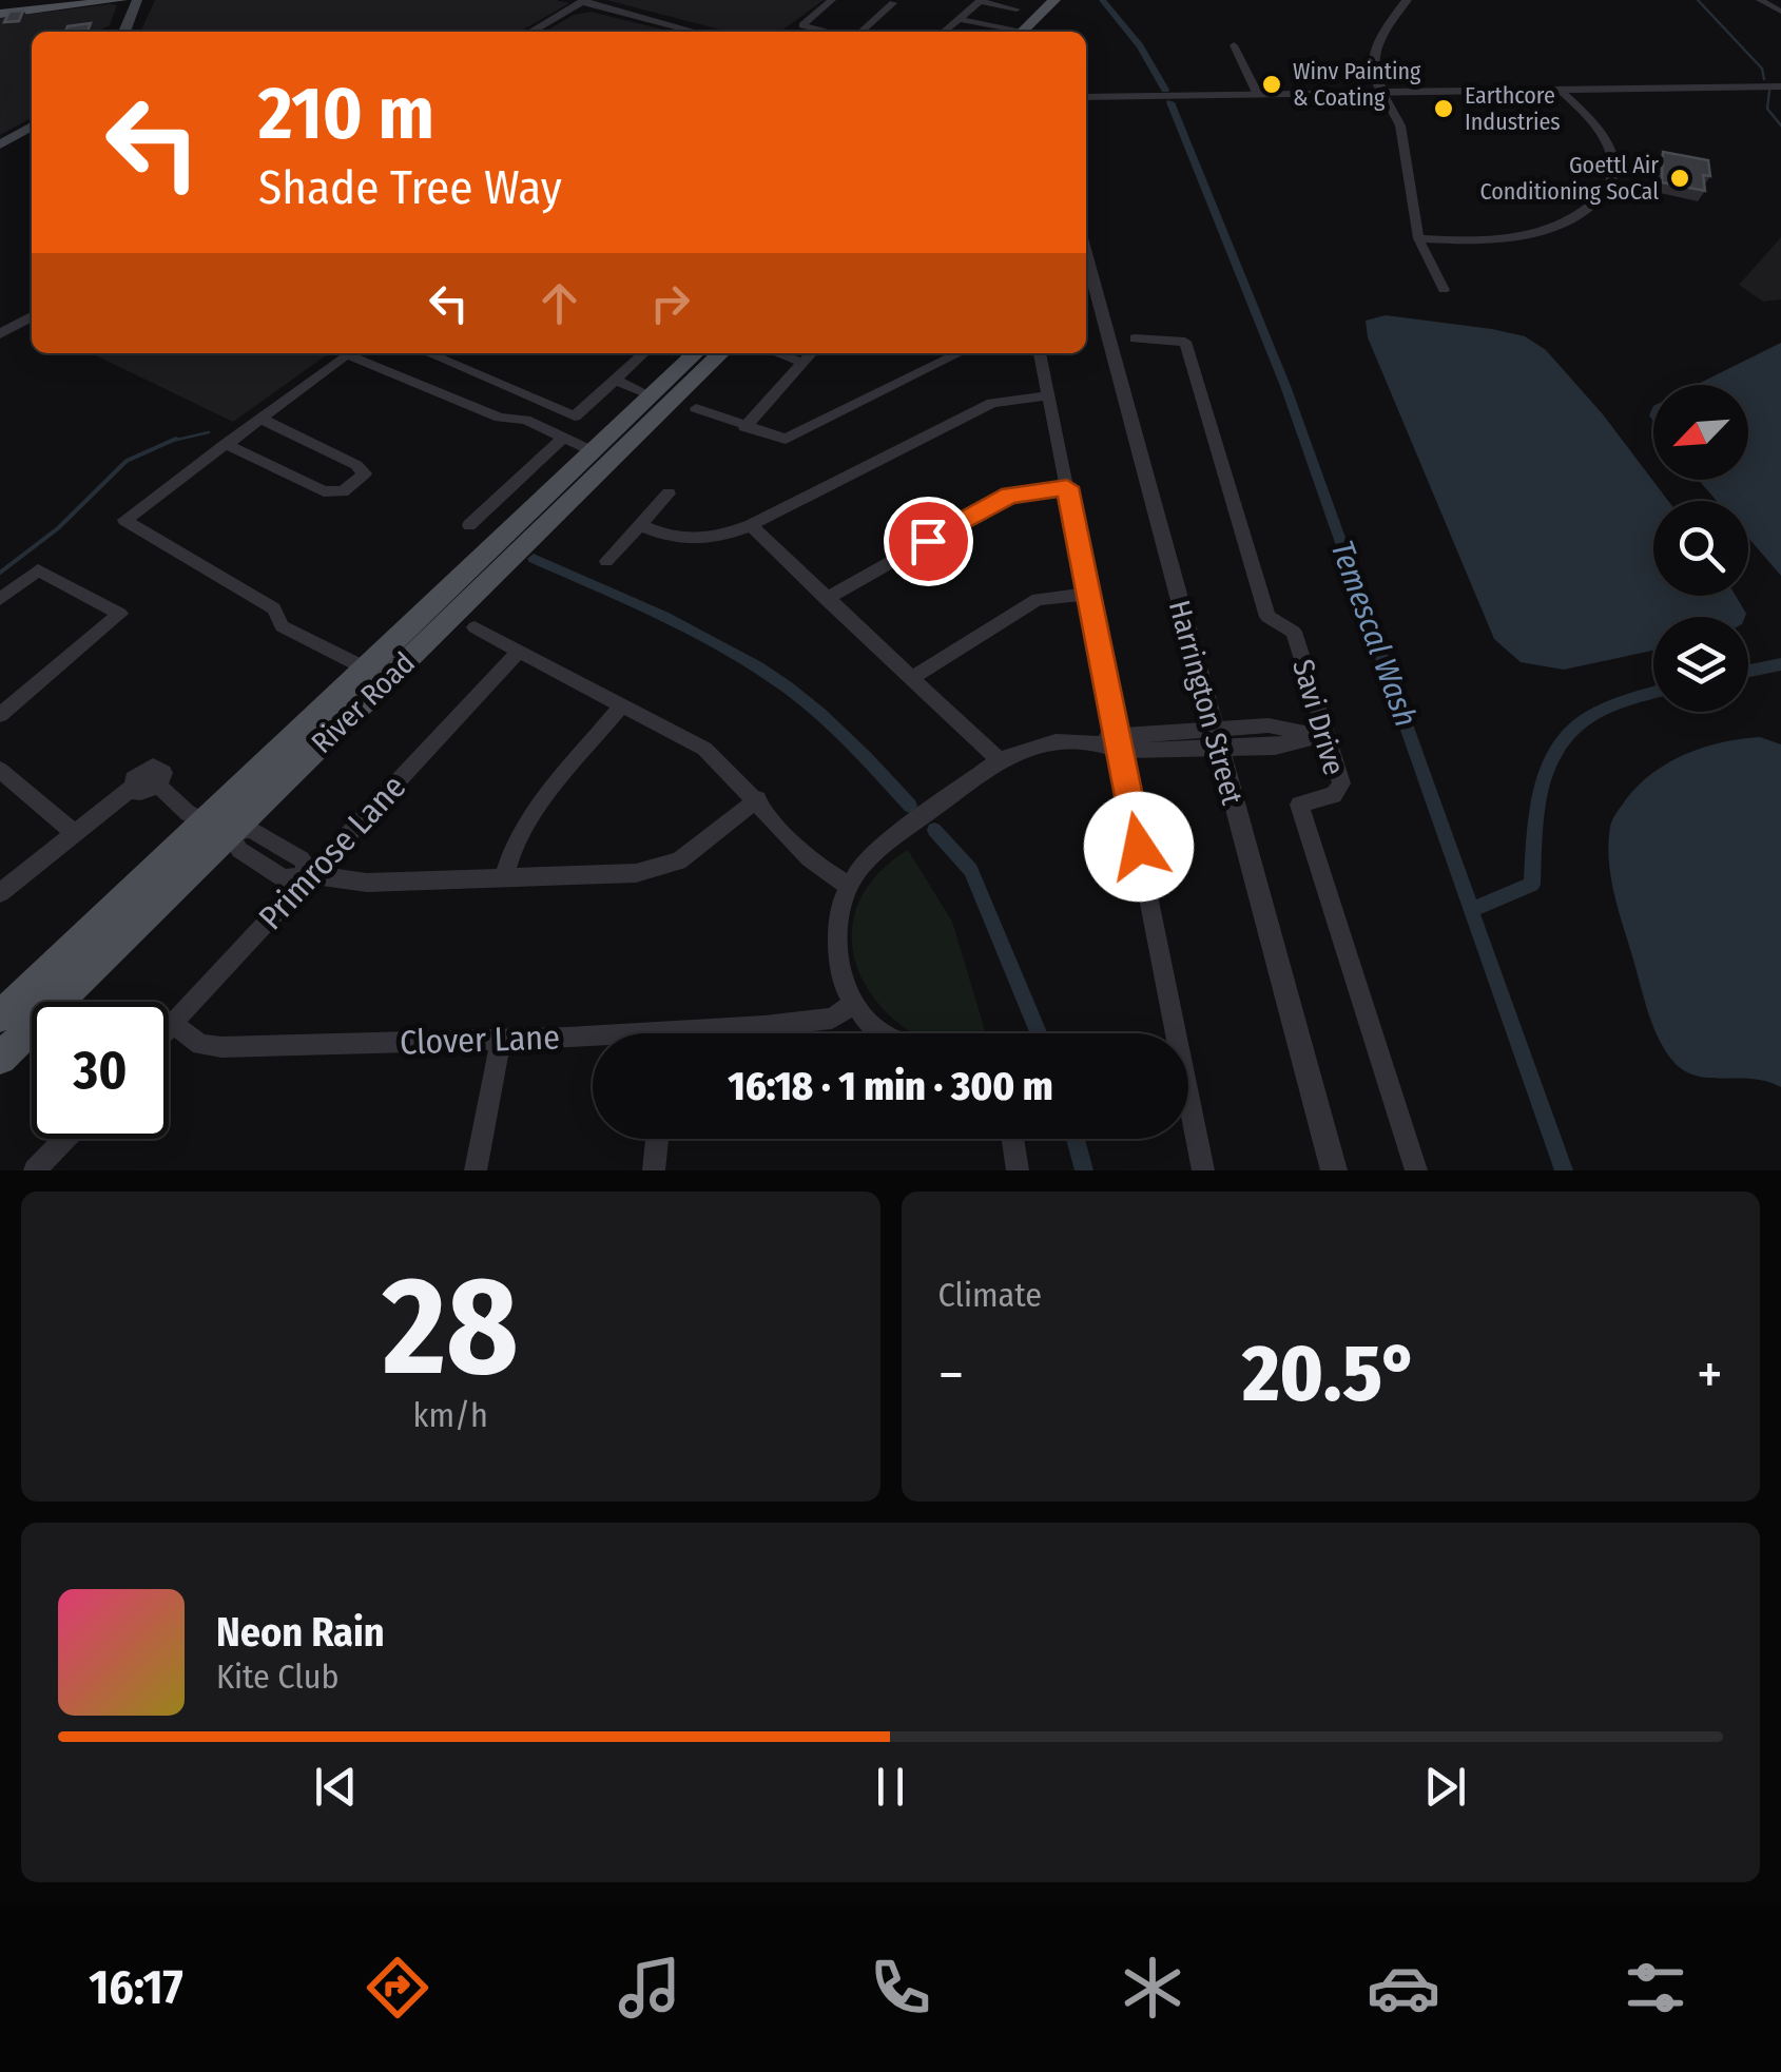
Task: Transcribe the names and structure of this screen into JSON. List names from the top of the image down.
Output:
{
  "streets": {
    "main road": ["River Road"],
    "street": [
      "Harrington Street",
      "Savi Drive",
      "Primrose Lane",
      "Clover Lane"
    ]
  },
  "crossings": [
    ["Harrington Street", "Savi Drive"],
    ["Primrose Lane", "Clover Lane"]
  ],
  "water": ["Temescal Wash"],
  "places": ["Winv Painting & Coating", "Earthcore Industries", "Goettl Air Conditioning SoCal"],
  "north": "bottom left",
  "page": {
    "turn": ["210 m", "Shade Tree Way"],
    "limit": "30",
    "trip": "16:18 · 1 min · 300 m",
    "tile": [
      ["28", "km/h"],
      "Climate"
    ],
    "heat": ["−", "20.5°", "+"],
    "song": ["Neon Rain", "Kite Club"],
    "tabs": "16:17"
  }
}
